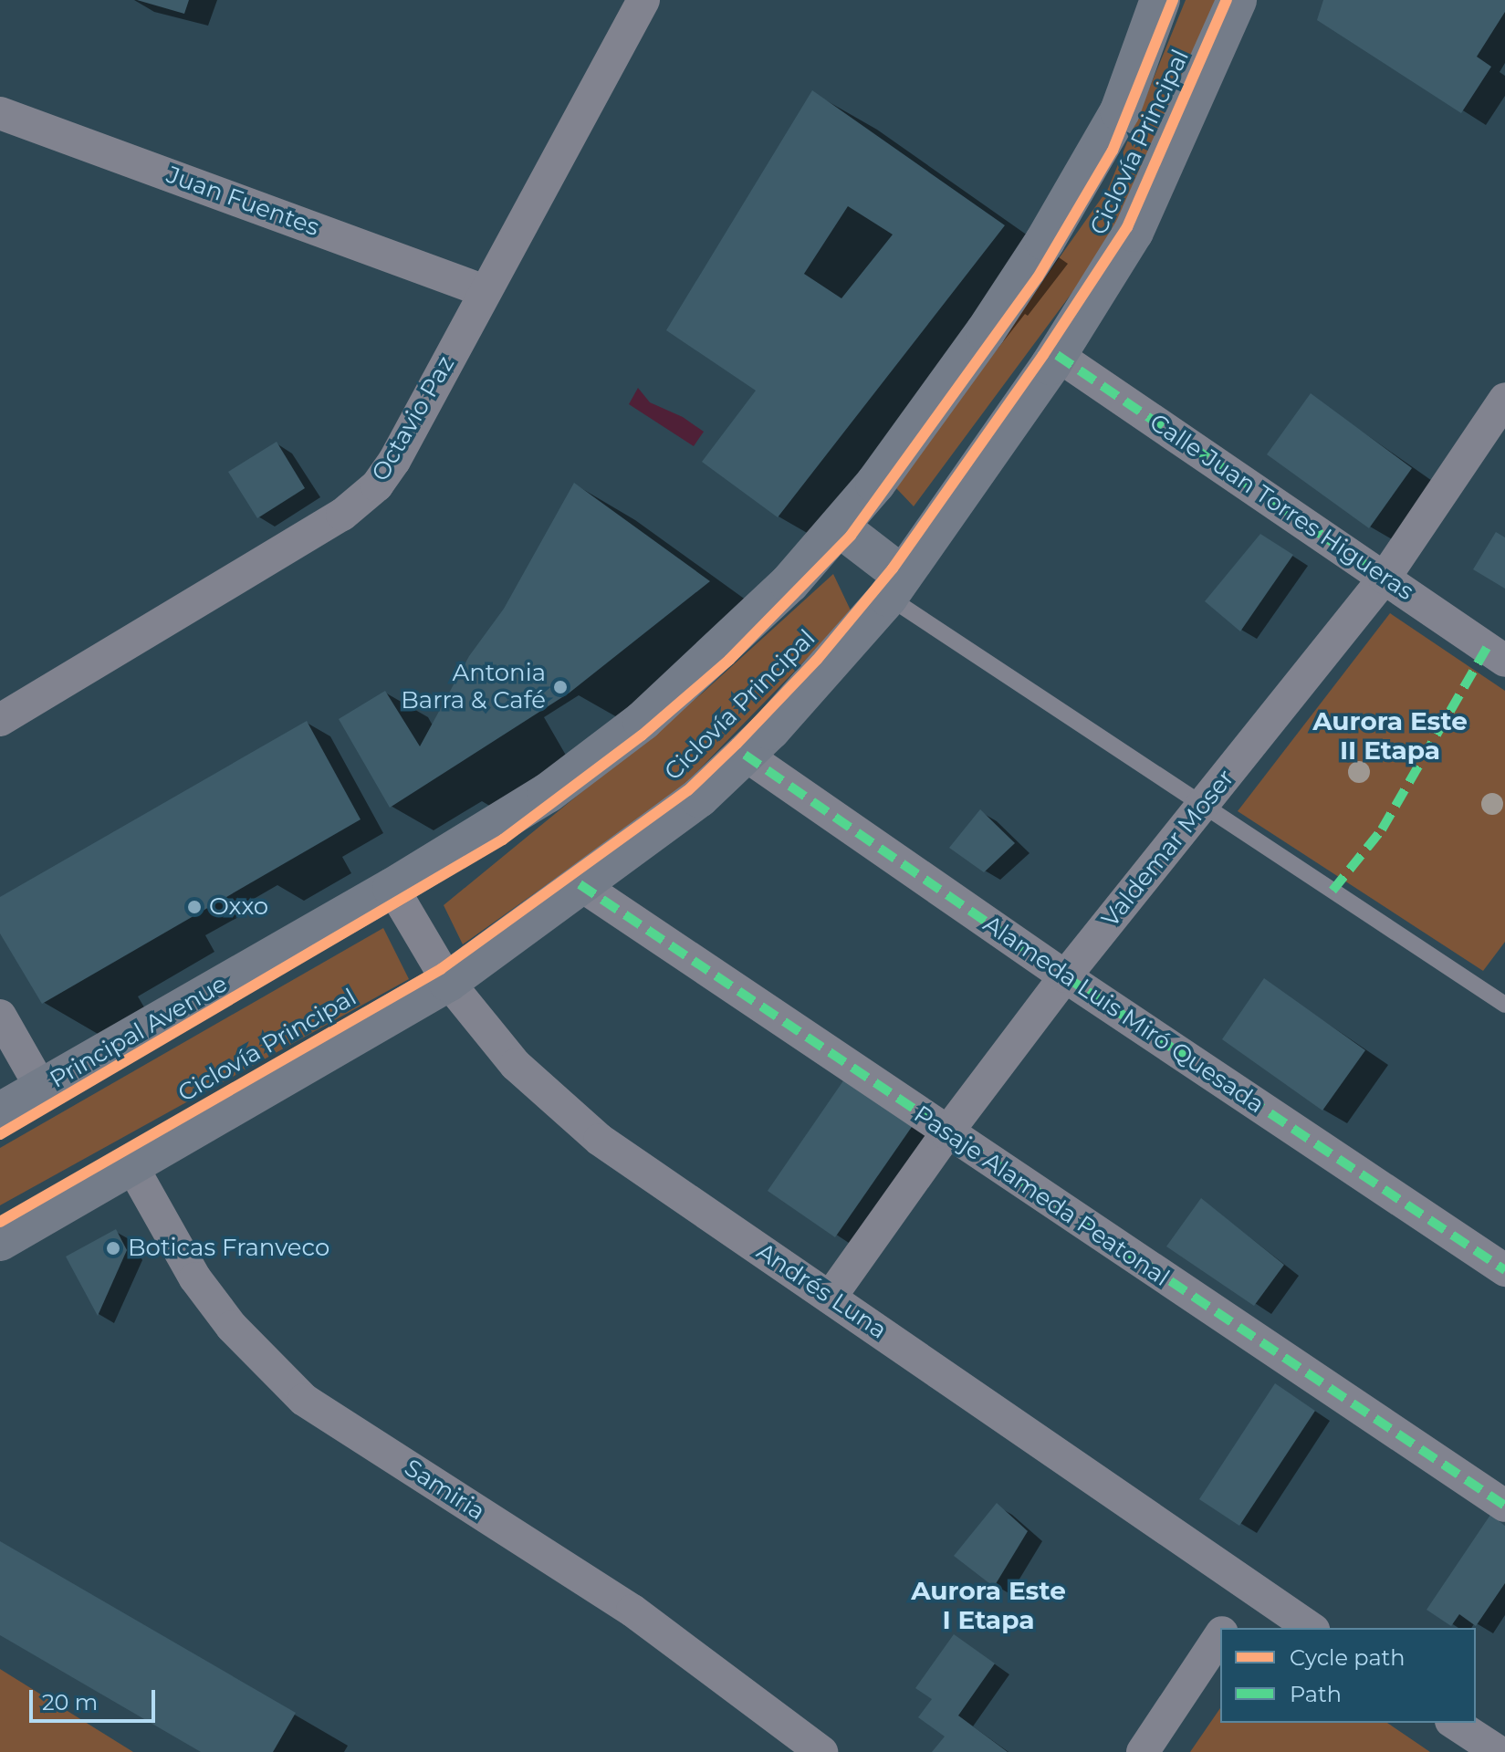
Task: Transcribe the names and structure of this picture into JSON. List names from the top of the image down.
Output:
{
  "streets": {
    "main road": ["Principal Avenue"],
    "street": [
      "Juan Fuentes",
      "Octavio Paz",
      "Calle Juan Torres Higueras",
      "Valdemar Moser",
      "Alameda Luis Miró Quesada",
      "Pasaje Alameda Peatonal",
      "Andrés Luna",
      "Samiria"
    ],
    "cycle path": ["Ciclovía Principal"]
  },
  "crossings": [
    ["Juan Fuentes", "Octavio Paz"],
    ["Calle Juan Torres Higueras", "Valdemar Moser"],
    ["Valdemar Moser", "Alameda Luis Miró Quesada"],
    ["Valdemar Moser", "Pasaje Alameda Peatonal"],
    ["Valdemar Moser", "Andrés Luna"],
    ["Principal Avenue", "Andrés Luna"]
  ],
  "districts": ["Aurora Este II Etapa", "Aurora Este I Etapa"],
  "places": ["Antonia Barra & Café", "Oxxo", "Boticas Franveco"],
  "legend": ["Cycle path", "Path"],
  "scale_bar": "20 m"
}
